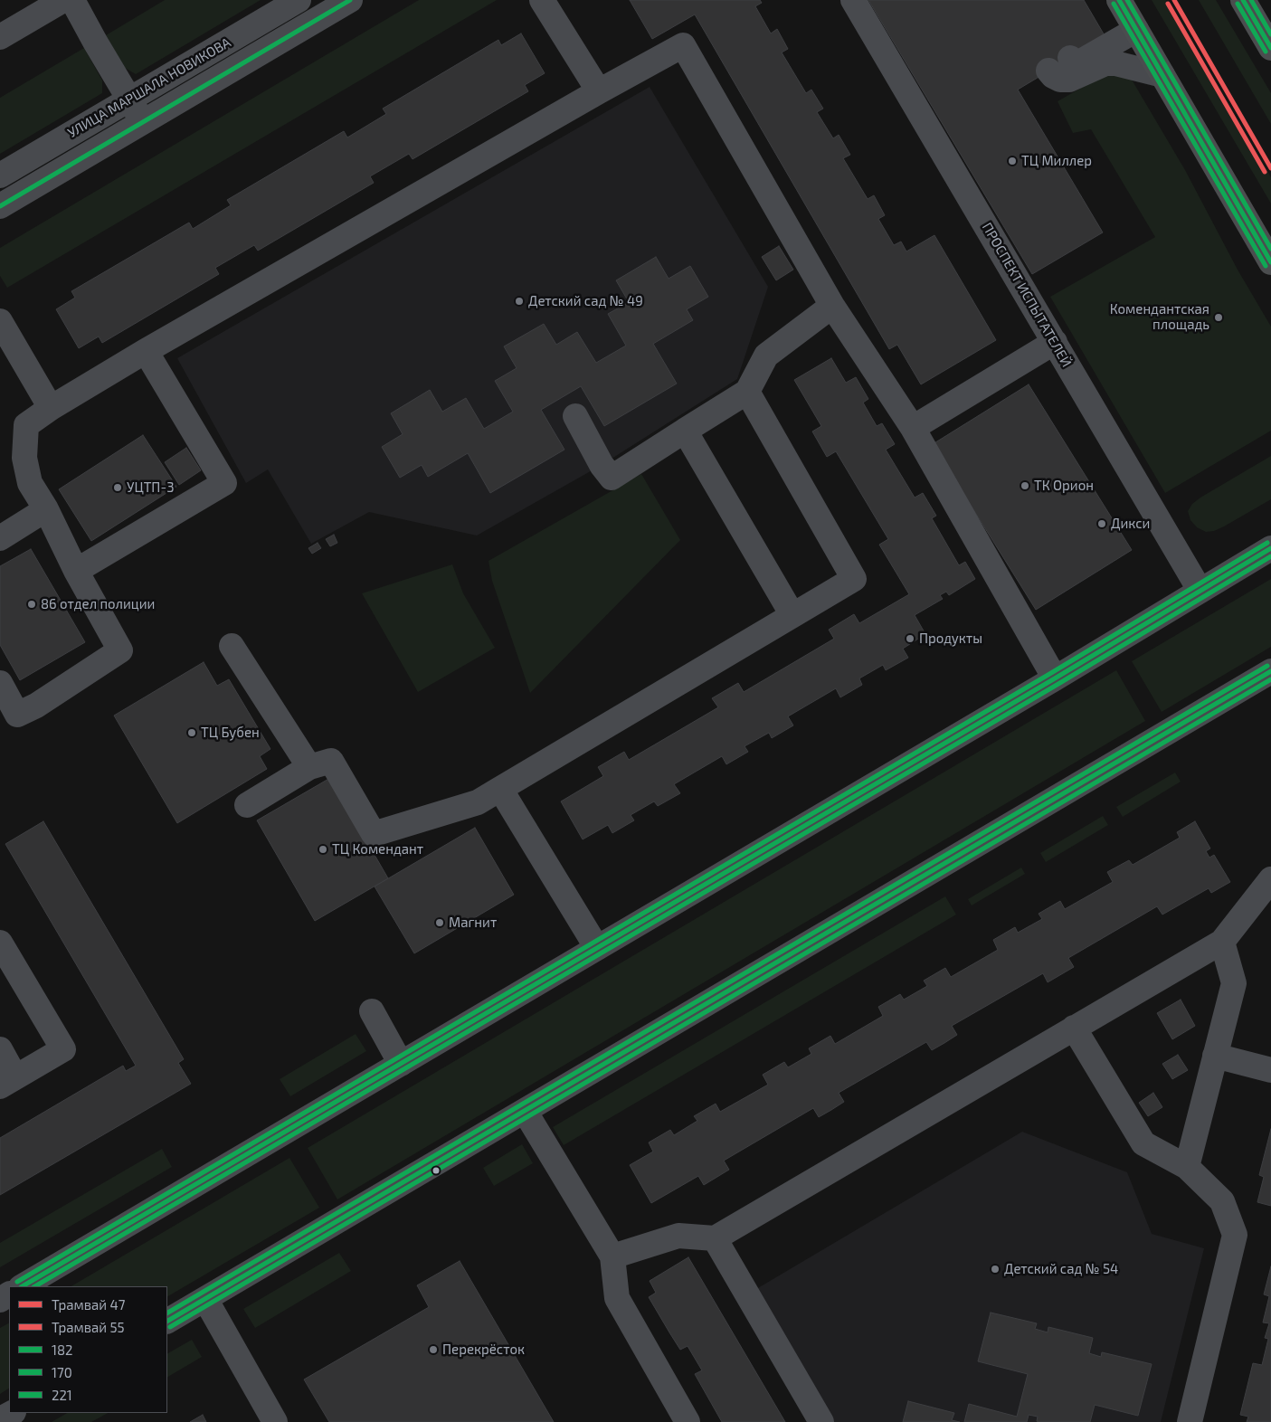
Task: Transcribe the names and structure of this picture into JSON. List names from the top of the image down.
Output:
{
  "streets": {
    "street": ["УЛИЦА МАРШАЛА НОВИКОВА", "ПРОСПЕКТ ИСПЫТАТЕЛЕЙ"]
  },
  "places": [
    "ТЦ Миллер",
    "Детский сад № 49",
    "Комендантская площадь",
    "ТК Орион",
    "УЦТП-3",
    "Дикси",
    "86 отдел полиции",
    "Продукты",
    "ТЦ Бубен",
    "ТЦ Комендант",
    "Магнит",
    "Детский сад № 54",
    "Перекрёсток"
  ],
  "lines": [
    "tram line 47",
    "transit line 182",
    "transit line 221",
    "tram line 55",
    "transit line 170"
  ],
  "legend": [
    "Трамвай 47",
    "Трамвай 55",
    "182",
    "170",
    "221"
  ]
}
